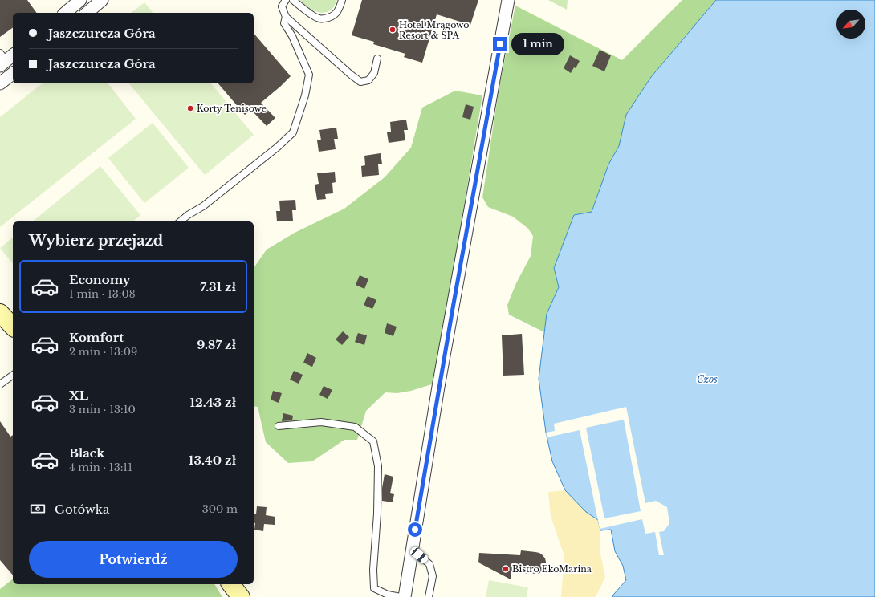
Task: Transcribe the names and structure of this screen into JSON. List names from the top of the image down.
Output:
{
  "water": ["Czos"],
  "places": ["Hotel Mrągowo Resort & SPA", "Korty Tenisowe", "Bistro EkoMarina"],
  "north": "bottom left",
  "page": {
    "banner": ["Jaszczurcza Góra", "Jaszczurcza Góra"],
    "bubble": "1 min",
    "heading": "Wybierz przejazd",
    "list": [
      {
        "name": "Economy",
        "note": "1 min · 13:08",
        "value": "7.31 zł"
      },
      {
        "name": "Komfort",
        "note": "2 min · 13:09",
        "value": "9.87 zł"
      },
      {
        "name": "XL",
        "note": "3 min · 13:10",
        "value": "12.43 zł"
      },
      {
        "name": "Black",
        "note": "4 min · 13:11",
        "value": "13.40 zł"
      }
    ],
    "pay": ["Gotówka", "300 m"],
    "buttons": "Potwierdź"
  }
}
